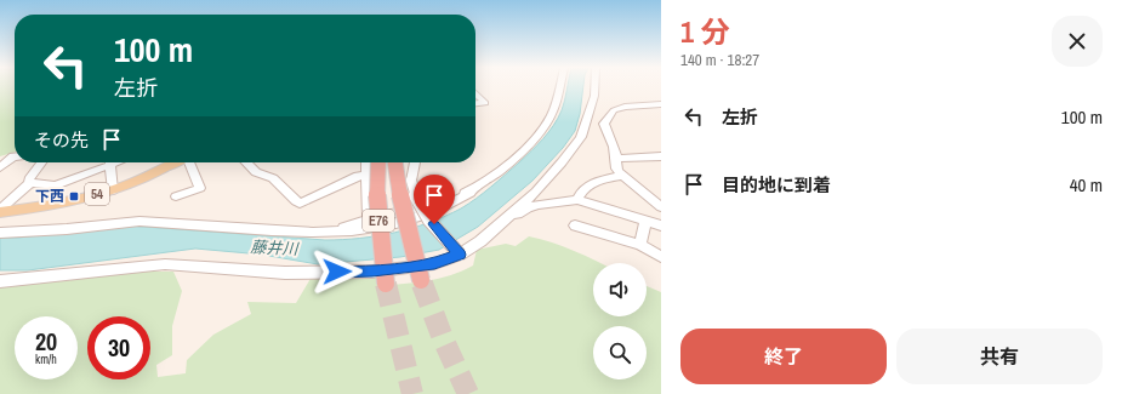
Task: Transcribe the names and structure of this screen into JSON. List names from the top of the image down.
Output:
{
  "streets": {
    "highway": ["E76"],
    "main road": ["54"]
  },
  "water": ["藤井川"],
  "places": {
    "transit": ["下西"]
  },
  "page": {
    "heading": ["1 分", "140 m · 18:27"],
    "turn": ["100 m", "左折"],
    "list": [
      {
        "name": "左折",
        "value": "100 m"
      },
      {
        "name": "目的地に到着",
        "value": "40 m"
      }
    ],
    "then": "その先",
    "speed": "20 km/h",
    "limit": "30",
    "buttons": ["終了", "共有"]
  }
}
